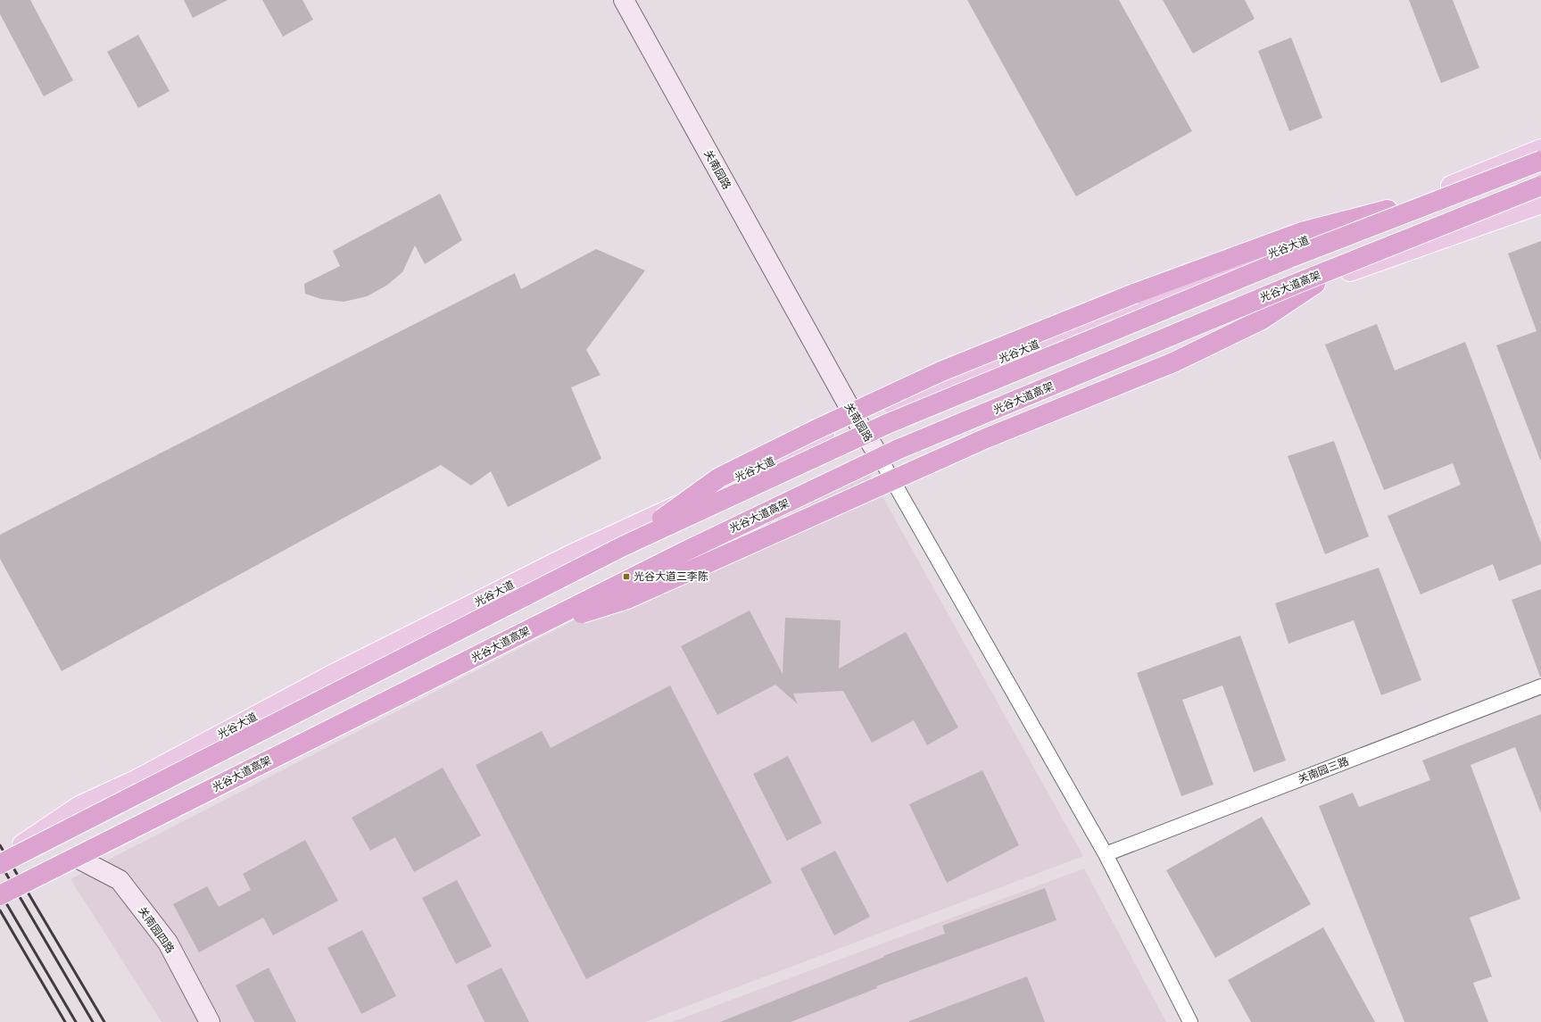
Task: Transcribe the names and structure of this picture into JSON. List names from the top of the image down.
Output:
{
  "streets": {
    "highway": ["光谷大道高架"],
    "main road": ["关南园路", "光谷大道", "关南园四路"],
    "street": ["关南园三路"]
  },
  "crossings": [
    ["关南园路", "光谷大道"]
  ],
  "places": {
    "transit": ["光谷大道三李陈"]
  }
}
